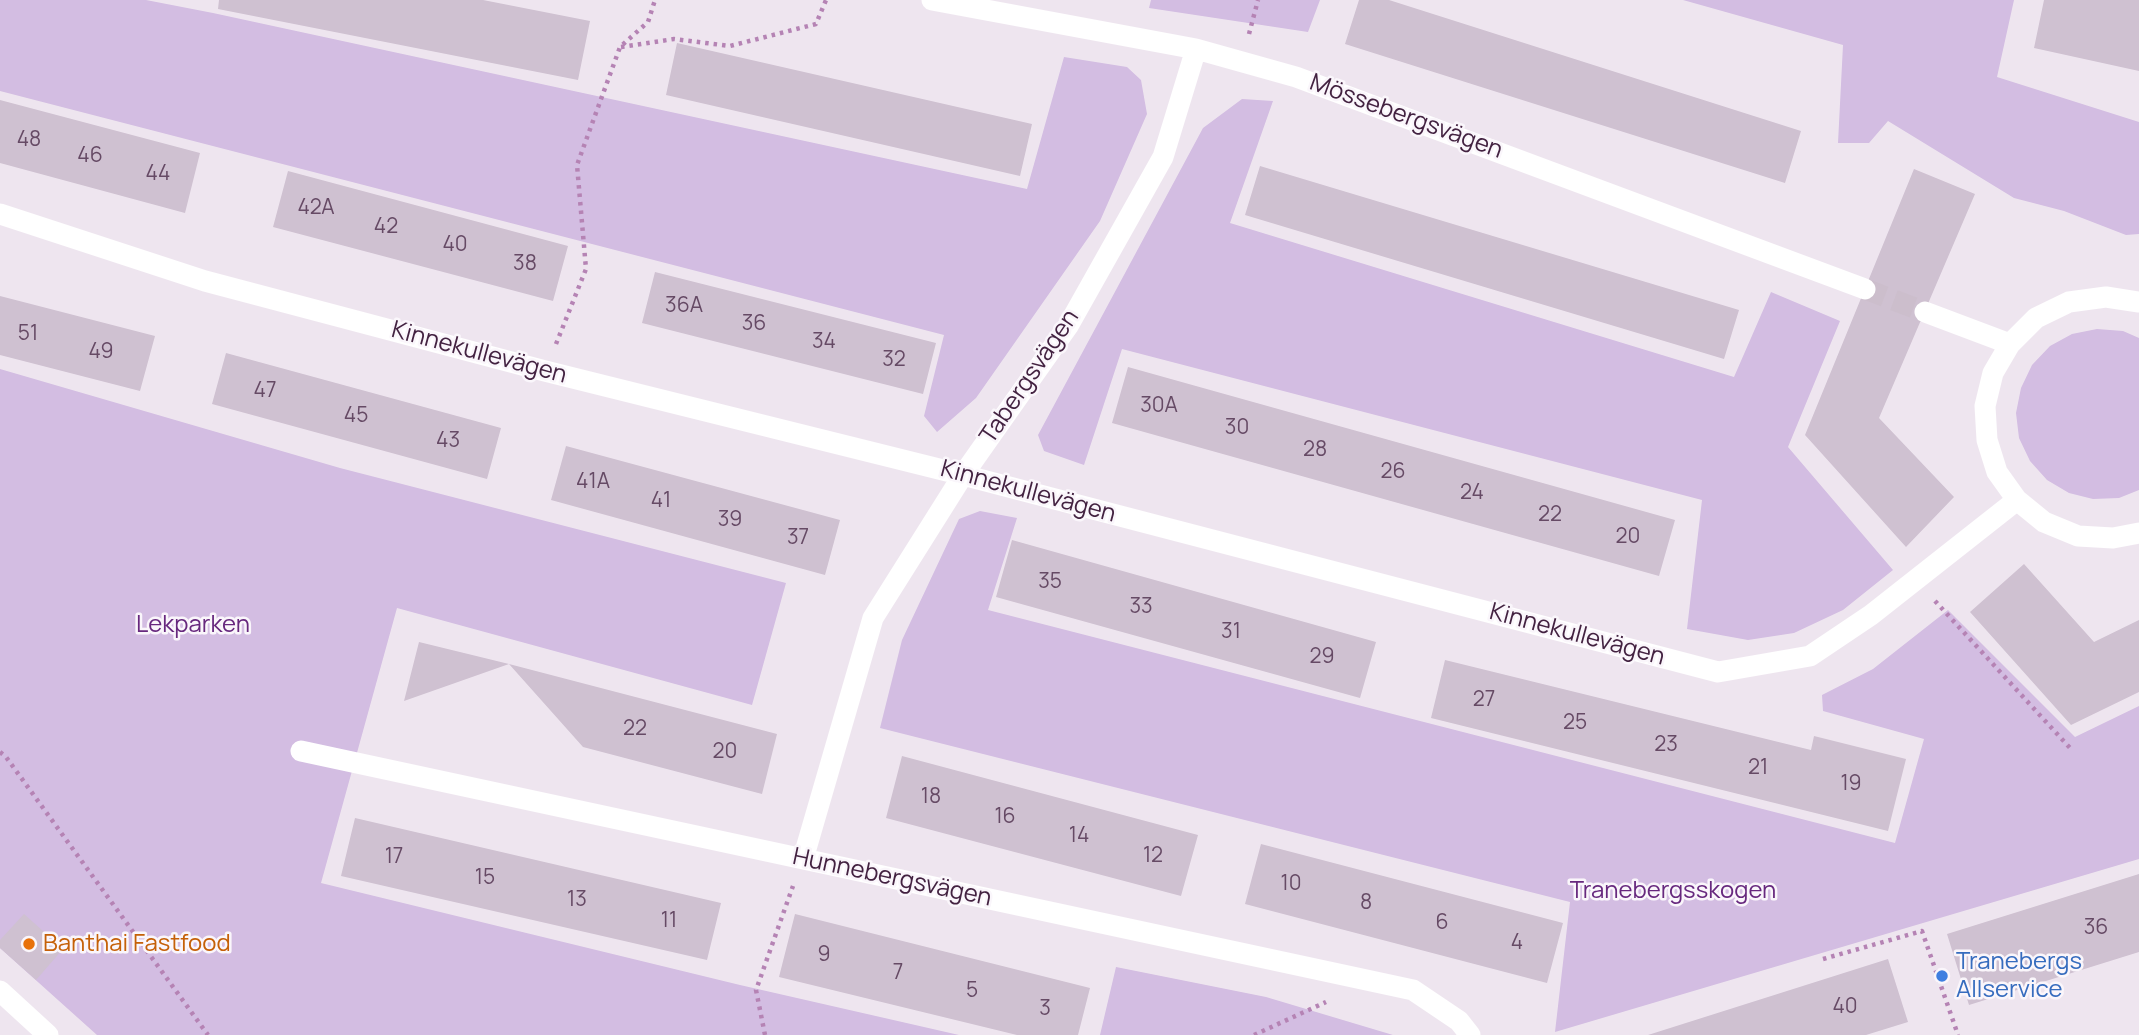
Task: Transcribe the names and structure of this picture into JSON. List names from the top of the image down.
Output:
{
  "streets": {
    "street": [
      "Mössebergsvägen",
      "Kinnekullevägen",
      "Tabergsvägen",
      "Hunnebergsvägen"
    ]
  },
  "crossings": [
    ["Mössebergsvägen", "Tabergsvägen"],
    ["Kinnekullevägen", "Tabergsvägen"],
    ["Tabergsvägen", "Hunnebergsvägen"]
  ],
  "parks": ["Lekparken", "Tranebergsskogen"],
  "places": ["Banthai Fastfood", "Tranebergs Allservice"],
  "house_numbers": [
    "48",
    "46",
    "44",
    "42A",
    "42",
    "40",
    "38",
    "36A",
    "36",
    "51",
    "34",
    "49",
    "32",
    "47",
    "30A",
    "45",
    "30",
    "43",
    "28",
    "26",
    "41A",
    "24",
    "41",
    "22",
    "39",
    "20",
    "37",
    "35",
    "33",
    "31",
    "29",
    "27",
    "25",
    "22",
    "23",
    "20",
    "21",
    "19",
    "18",
    "16",
    "14",
    "12",
    "17",
    "15",
    "10",
    "13",
    "8",
    "11",
    "6",
    "36",
    "4",
    "9",
    "7",
    "5",
    "40",
    "3"
  ]
}
